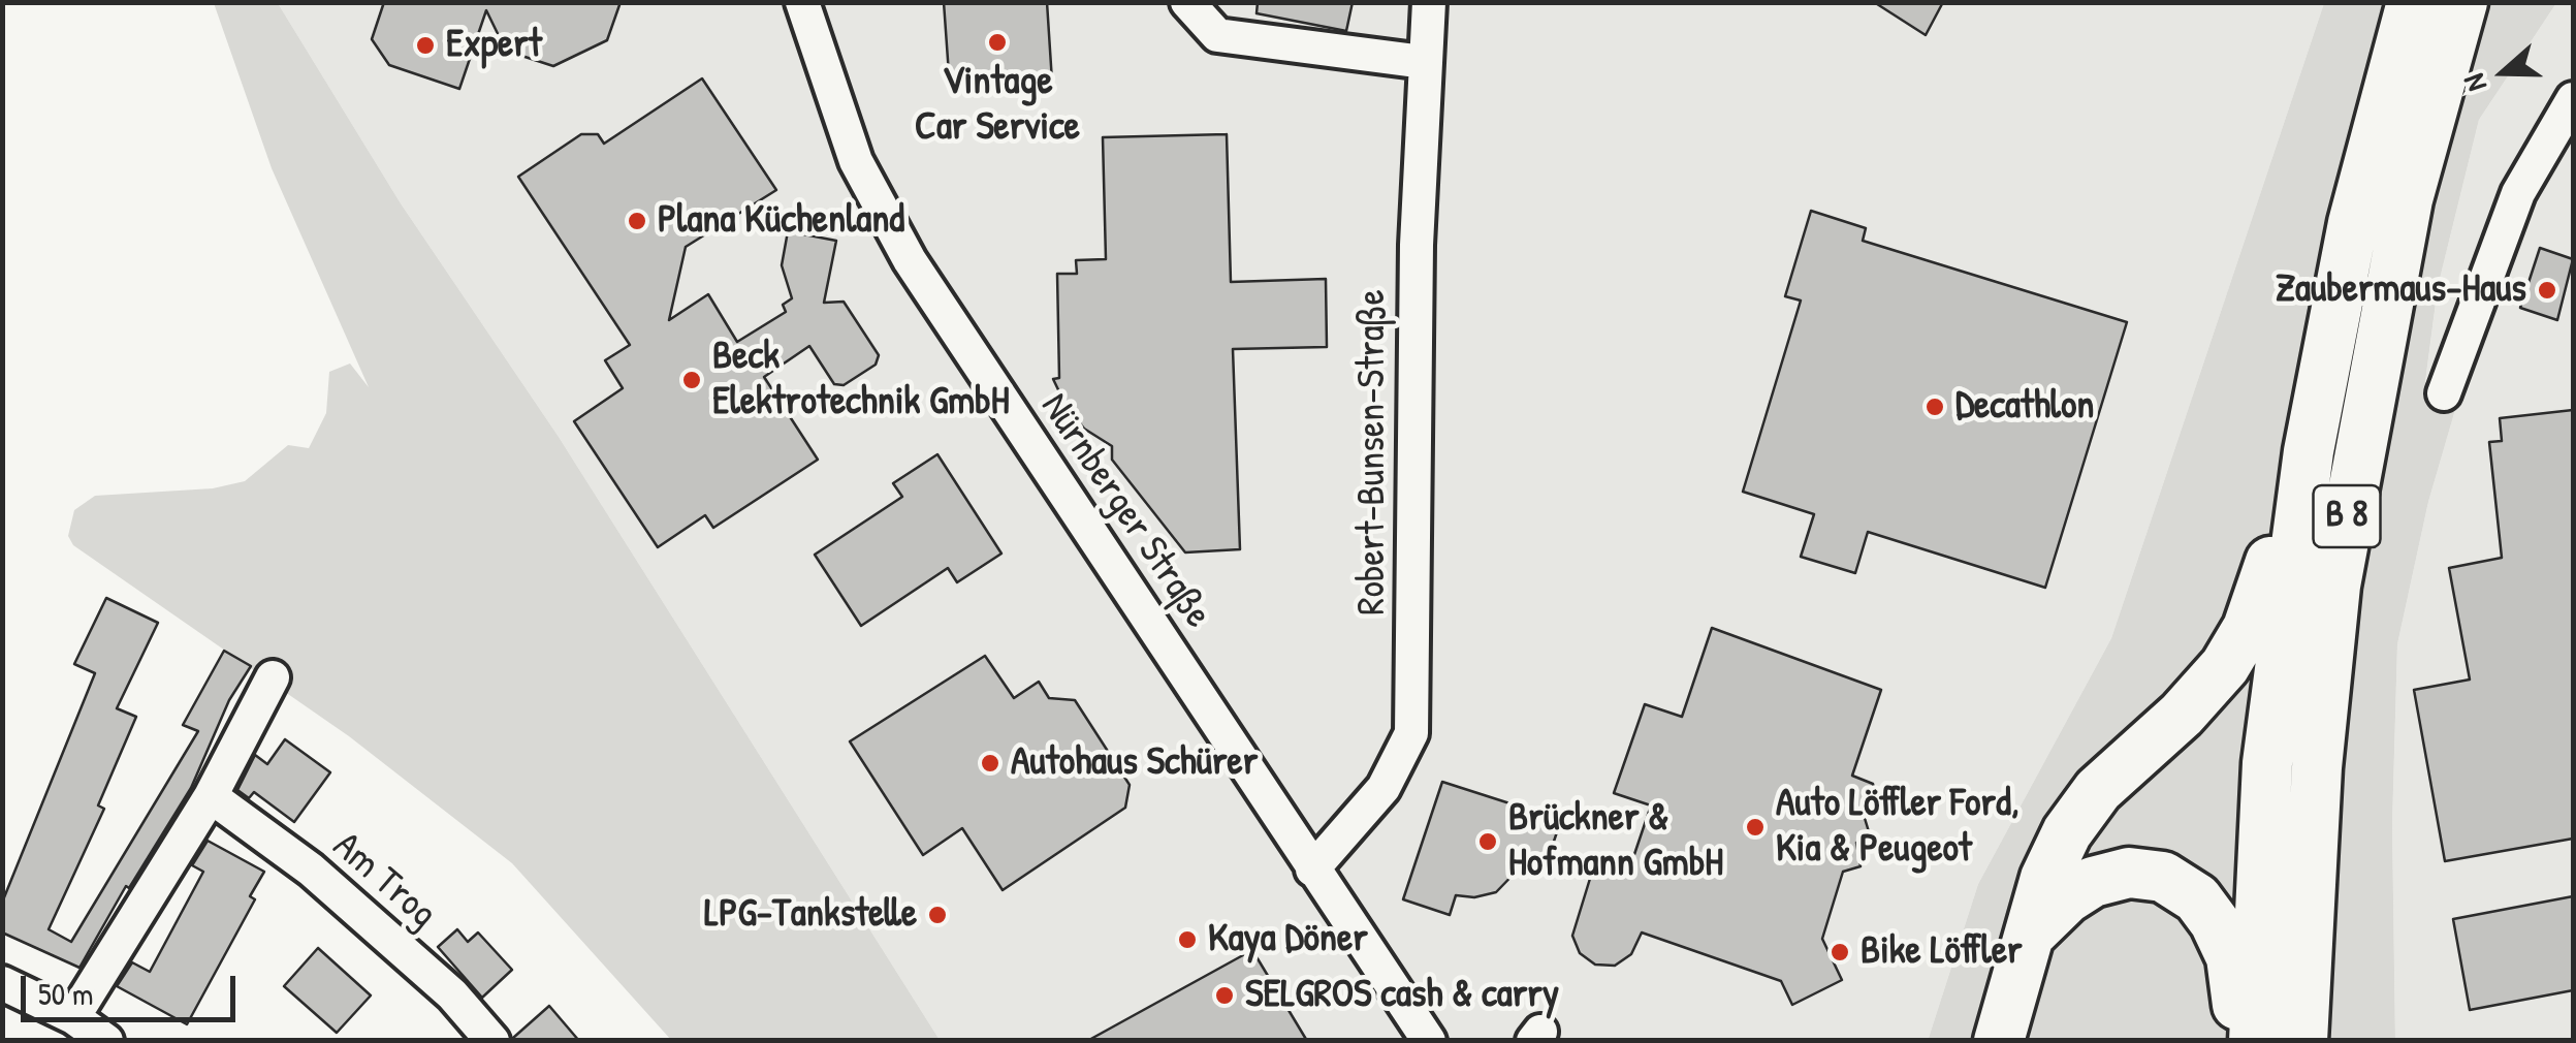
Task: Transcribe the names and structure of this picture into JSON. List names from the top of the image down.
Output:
{
  "streets": {
    "highway": ["B 8"],
    "street": ["Robert-Bunsen-Straße", "Nürnberger Straße", "Am Trog"]
  },
  "crossings": [
    ["Robert-Bunsen-Straße", "Nürnberger Straße"]
  ],
  "places": [
    "Vintage Car Service",
    "Expert",
    "Plana Küchenland",
    "Zaubermaus-Haus",
    "Beck Elektrotechnik GmbH",
    "Decathlon",
    "Autohaus Schürer",
    "Auto Löffler Ford, Kia & Peugeot",
    "Brückner & Hofmann GmbH",
    "LPG-Tankstelle",
    "Kaya Döner",
    "Bike Löffler",
    "SELGROS cash & carry"
  ],
  "scale_bar": "50 m",
  "north": "left"
}
